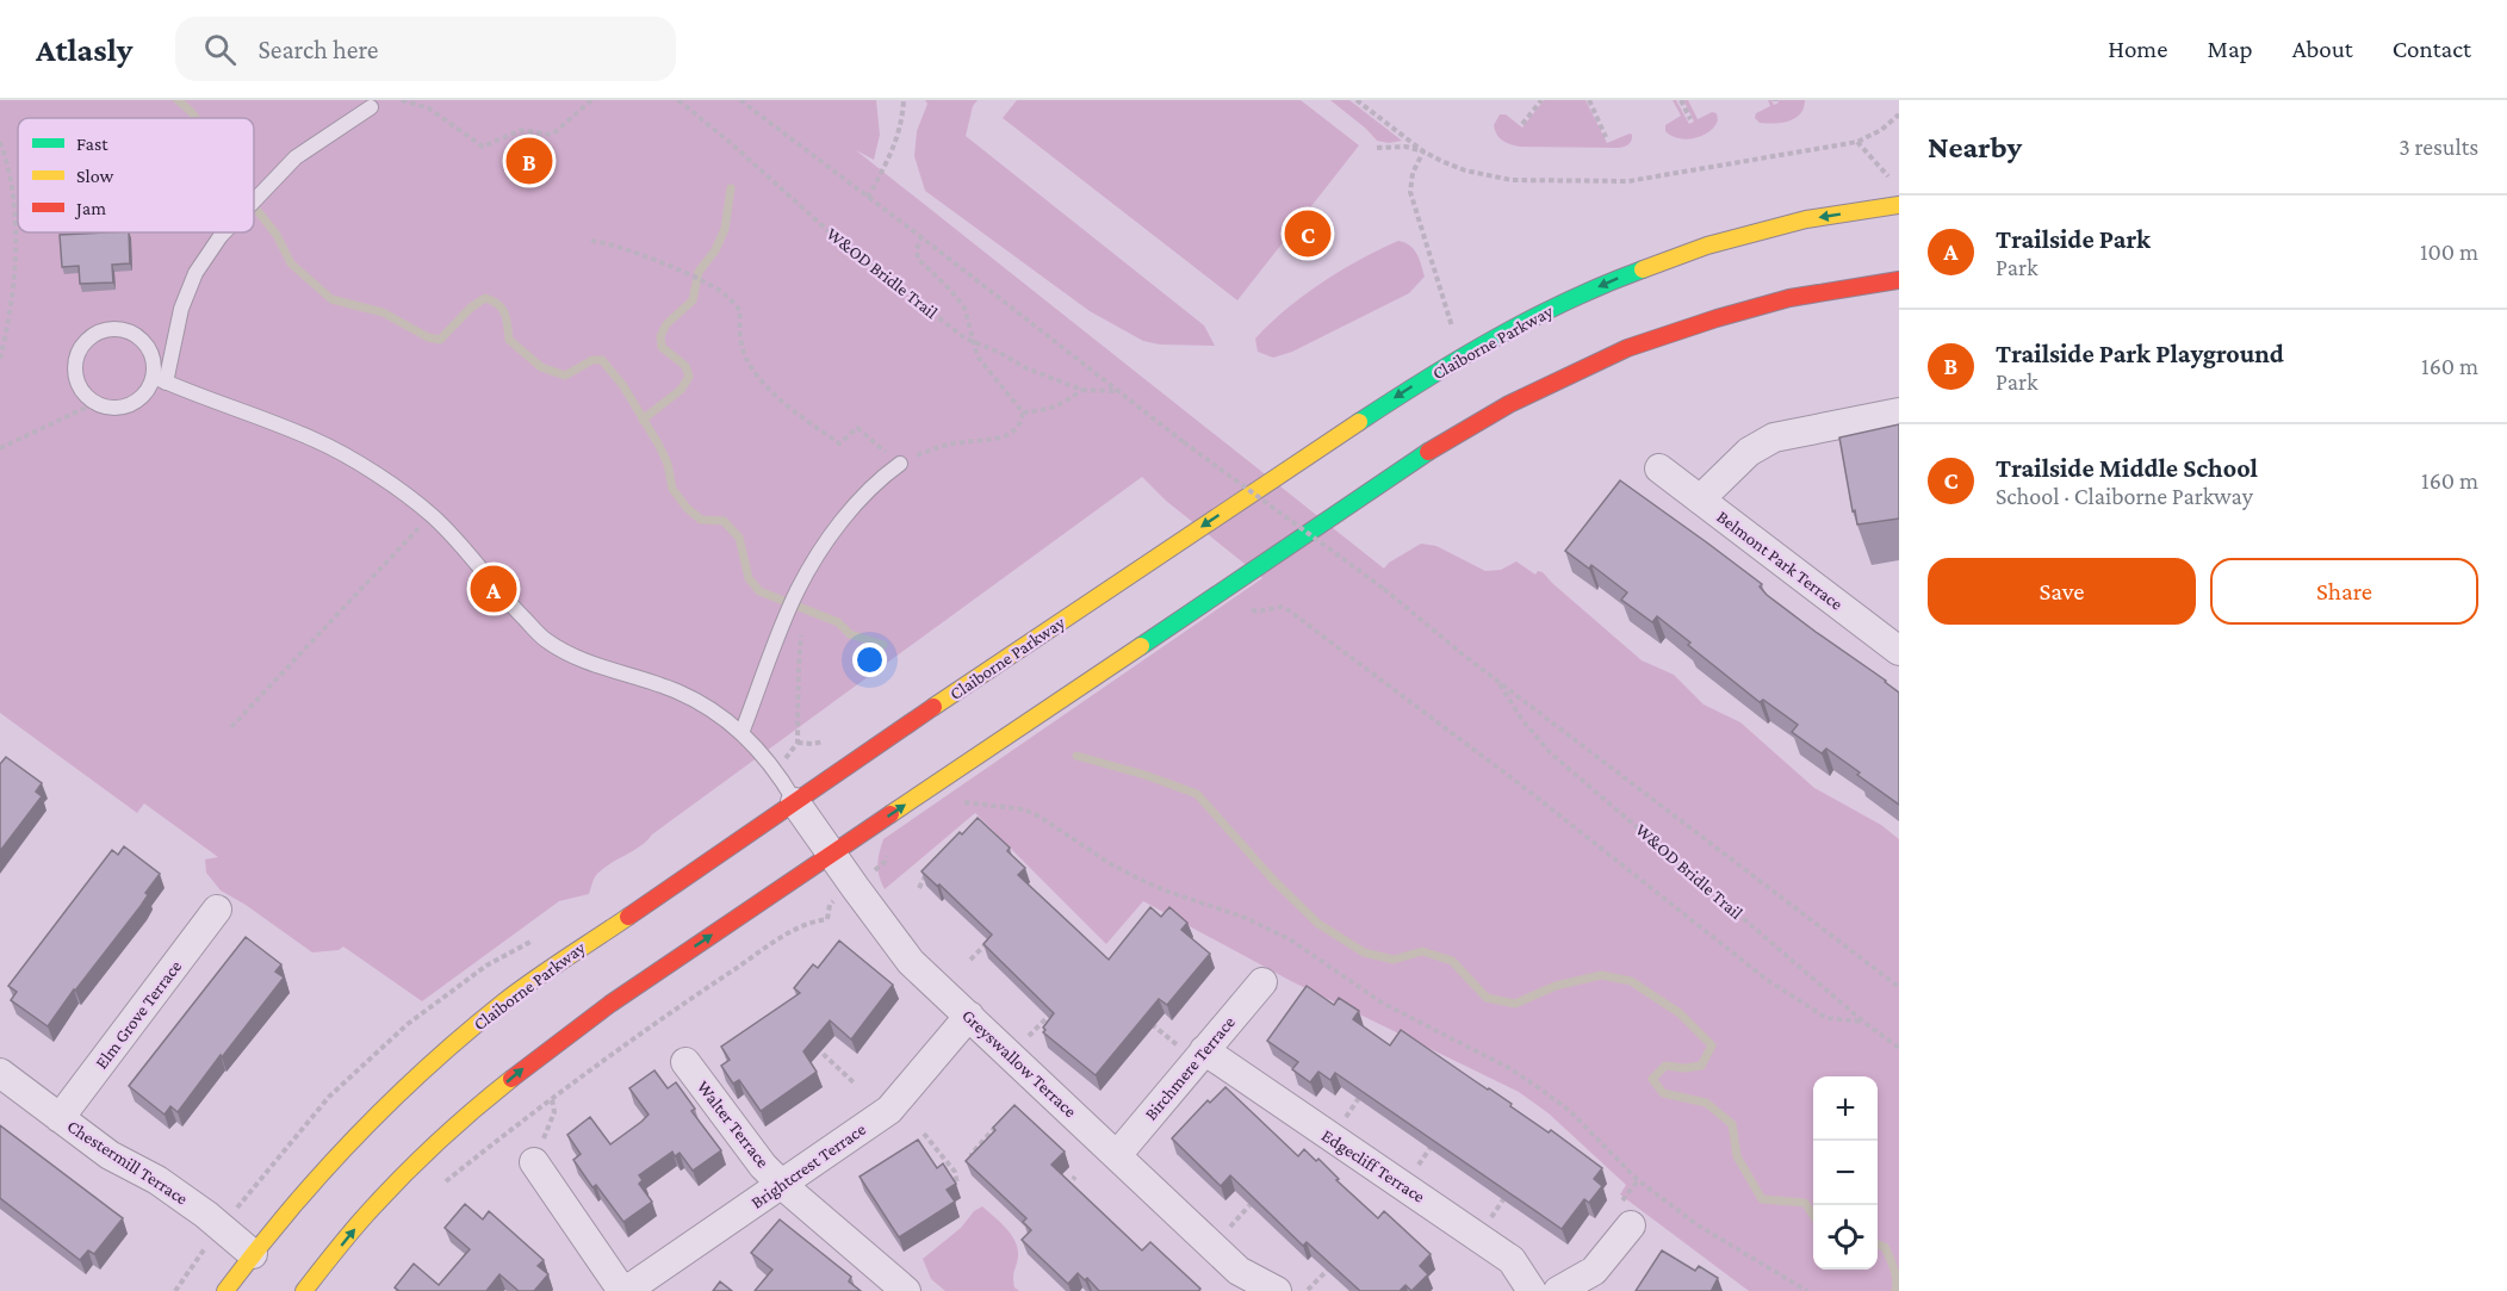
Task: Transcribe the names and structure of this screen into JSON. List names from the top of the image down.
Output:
{
  "streets": {
    "main road": ["Claiborne Parkway"],
    "street": [
      "Belmont Park Terrace",
      "Elm Grove Terrace",
      "Greyswallow Terrace",
      "Birchmere Terrace",
      "Walter Terrace",
      "Chestermill Terrace",
      "Brightcrest Terrace",
      "Edgecliff Terrace"
    ],
    "path": ["W&OD Bridle Trail"]
  },
  "crossings": [
    ["Claiborne Parkway", "Greyswallow Terrace"],
    ["Claiborne Parkway", "Chestermill Terrace"],
    ["Elm Grove Terrace", "Chestermill Terrace"],
    ["Greyswallow Terrace", "Birchmere Terrace"],
    ["Greyswallow Terrace", "Brightcrest Terrace"],
    ["Birchmere Terrace", "Edgecliff Terrace"],
    ["Walter Terrace", "Brightcrest Terrace"]
  ],
  "legend": ["Fast", "Slow", "Jam"],
  "page": {
    "header": "Atlasly",
    "search": "Search here",
    "nav": [
      "Home",
      "Map",
      "About",
      "Contact"
    ],
    "heading": ["Nearby", "3 results"],
    "pins": ["B", "C", "A"],
    "list": [
      {
        "mark": "A",
        "name": "Trailside Park",
        "note": "Park",
        "value": "100 m"
      },
      {
        "mark": "B",
        "name": "Trailside Park Playground",
        "note": "Park",
        "value": "160 m"
      },
      {
        "mark": "C",
        "name": "Trailside Middle School",
        "note": "School · Claiborne Parkway",
        "value": "160 m"
      }
    ],
    "buttons": ["Save", "Share"],
    "map_buttons": ["+", "−"]
  }
}
